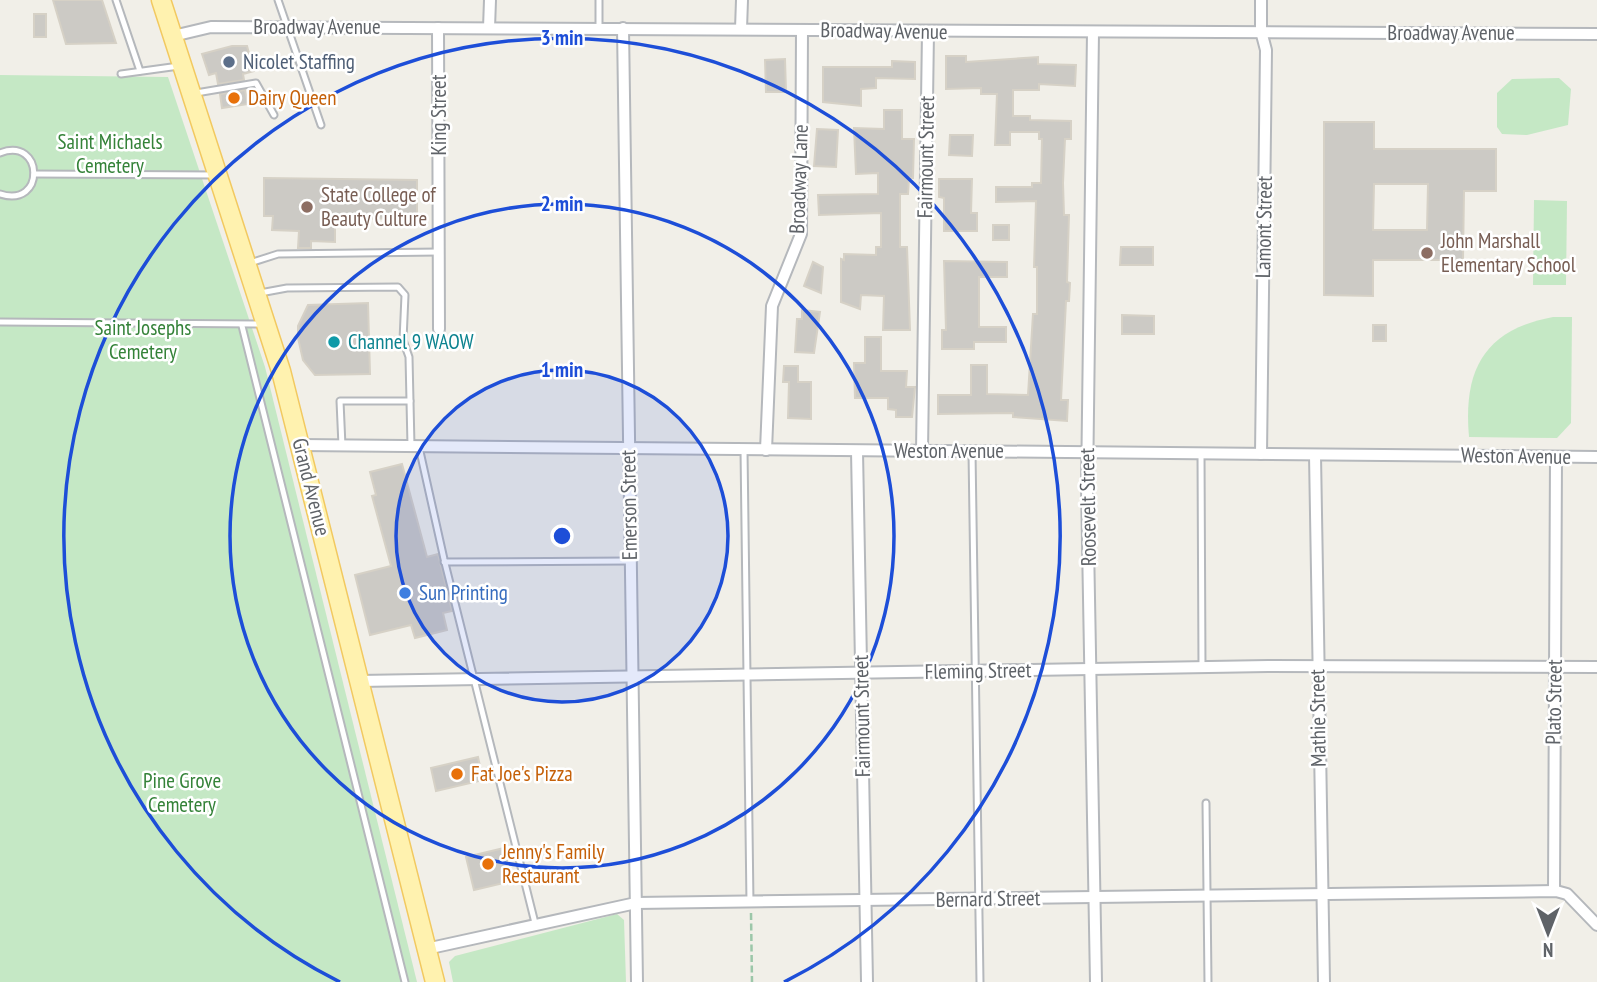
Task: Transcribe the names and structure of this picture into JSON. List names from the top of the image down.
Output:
{
  "streets": {
    "main road": ["Grand Avenue"],
    "street": [
      "Broadway Avenue",
      "King Street",
      "Fairmount Street",
      "Broadway Lane",
      "Lamont Street",
      "Weston Avenue",
      "Emerson Street",
      "Roosevelt Street",
      "Fleming Street",
      "Plato Street",
      "Mathie Street",
      "Bernard Street"
    ]
  },
  "crossings": [
    ["Broadway Avenue", "King Street"],
    ["Broadway Avenue", "Fairmount Street"],
    ["Broadway Avenue", "Broadway Lane"],
    ["Broadway Avenue", "Lamont Street"],
    ["Broadway Avenue", "Grand Avenue"],
    ["Broadway Avenue", "Emerson Street"],
    ["Broadway Avenue", "Roosevelt Street"],
    ["Fairmount Street", "Weston Avenue"],
    ["Fairmount Street", "Fleming Street"],
    ["Fairmount Street", "Bernard Street"],
    ["Broadway Lane", "Weston Avenue"],
    ["Lamont Street", "Weston Avenue"],
    ["Weston Avenue", "Grand Avenue"],
    ["Weston Avenue", "Emerson Street"],
    ["Weston Avenue", "Roosevelt Street"],
    ["Weston Avenue", "Plato Street"],
    ["Weston Avenue", "Mathie Street"],
    ["Grand Avenue", "Fleming Street"],
    ["Grand Avenue", "Bernard Street"],
    ["Emerson Street", "Fleming Street"],
    ["Emerson Street", "Bernard Street"],
    ["Roosevelt Street", "Fleming Street"],
    ["Roosevelt Street", "Bernard Street"],
    ["Fleming Street", "Plato Street"],
    ["Fleming Street", "Mathie Street"],
    ["Plato Street", "Bernard Street"],
    ["Mathie Street", "Bernard Street"]
  ],
  "parks": ["Saint Michaels Cemetery", "Saint Josephs Cemetery", "Pine Grove Cemetery"],
  "places": [
    "Nicolet Staffing",
    "Dairy Queen",
    "State College of Beauty Culture",
    "John Marshall Elementary School",
    "Channel 9 WAOW",
    "Sun Printing",
    "Fat Joe's Pizza",
    "Jenny's Family Restaurant"
  ],
  "north": "bottom",
  "rings": ["3 min", "2 min", "1 min"]
}
